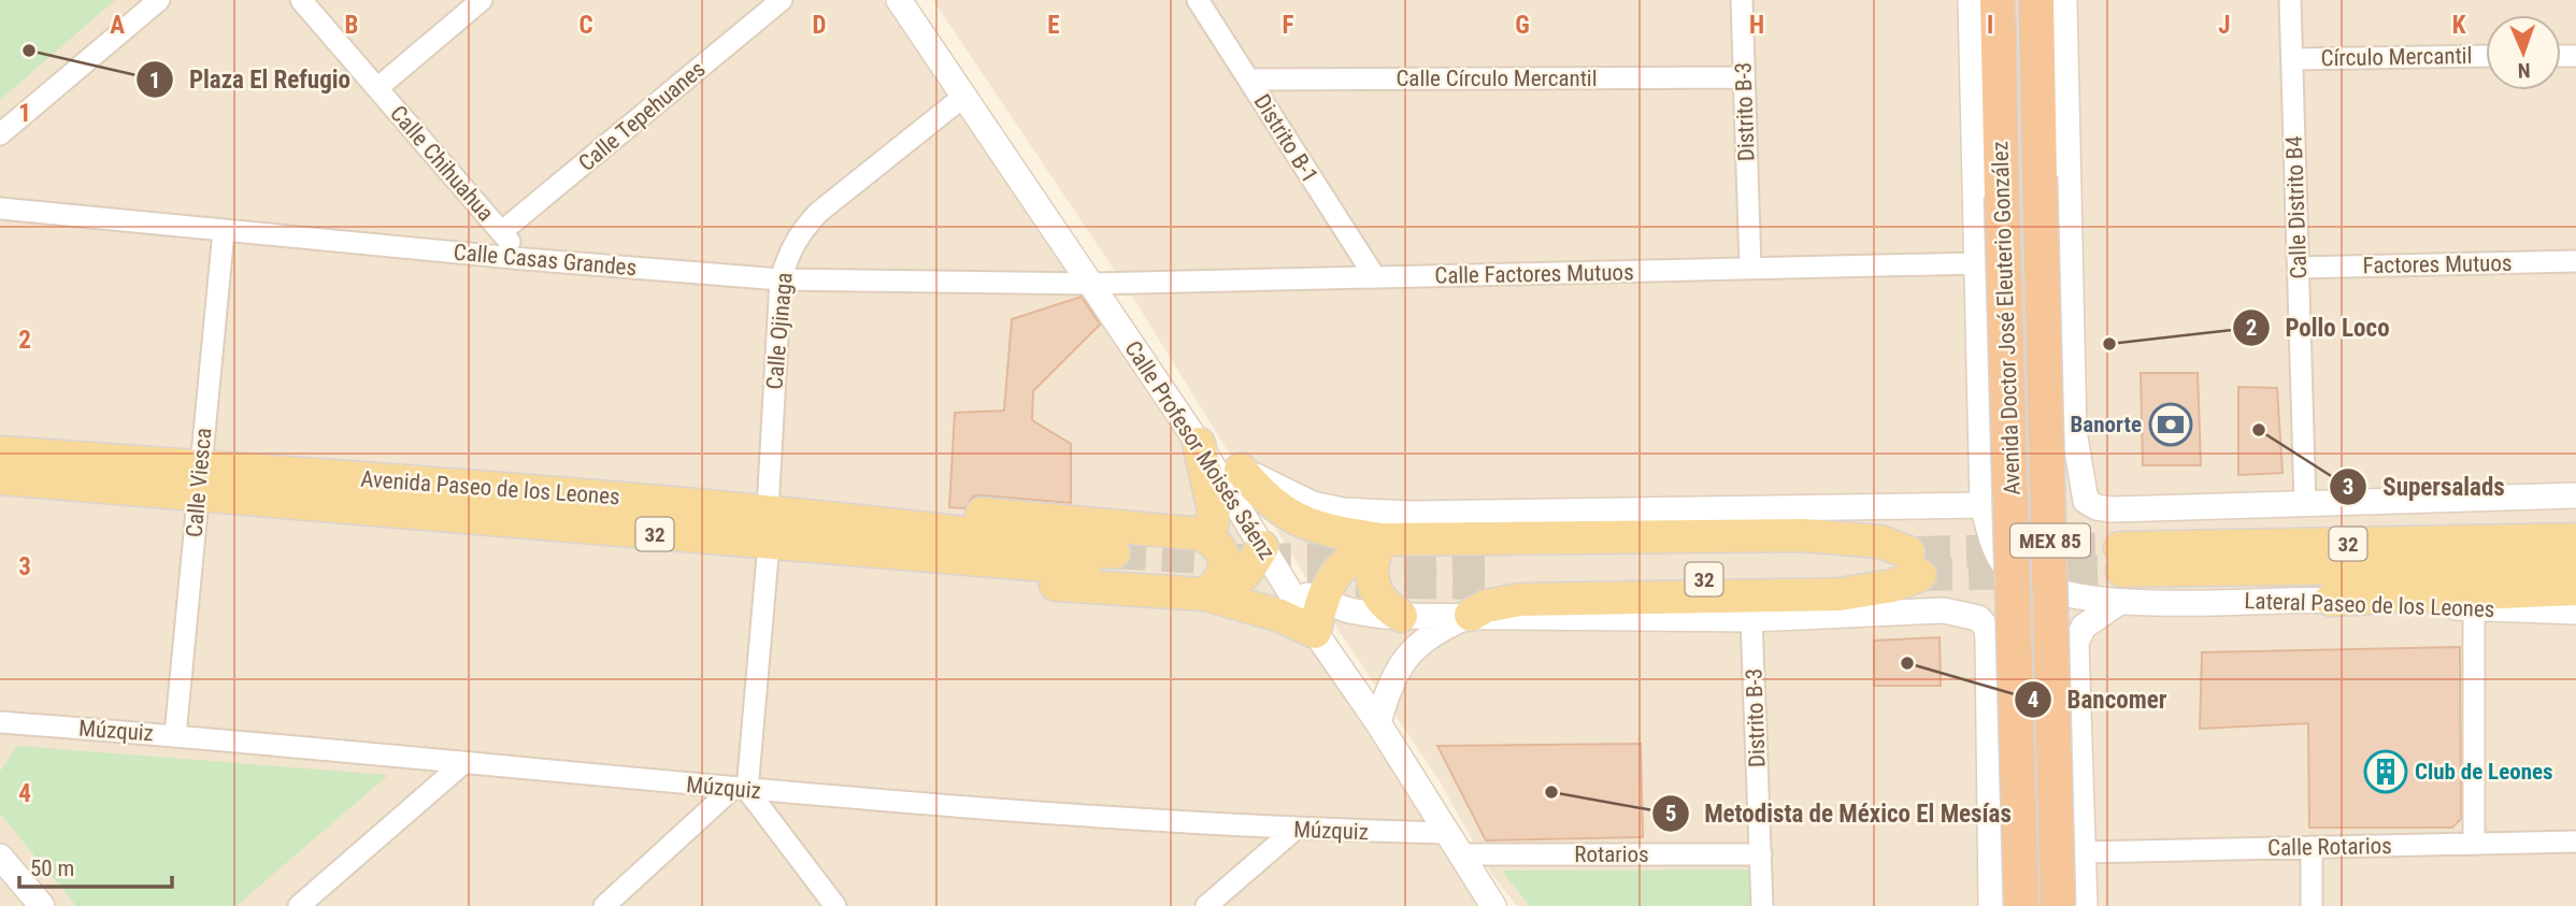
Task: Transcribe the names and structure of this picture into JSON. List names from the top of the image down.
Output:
{
  "streets": {
    "highway": ["Avenida Doctor José Eleuterio González", "MEX 85"],
    "main road": ["Avenida Paseo de los Leones", "32"],
    "street": [
      "Círculo Mercantil",
      "Calle Círculo Mercantil",
      "Distrito B-3",
      "Calle Tepehuanes",
      "Distrito B-1",
      "Calle Chihuahua",
      "Calle Distrito B4",
      "Calle Casas Grandes",
      "Factores Mutuos",
      "Calle Factores Mutuos",
      "Calle Ojinaga",
      "Calle Profesor Moisés Sáenz",
      "Calle Viesca",
      "Lateral Paseo de los Leones",
      "Múzquiz",
      "Calle Rotarios",
      "Rotarios"
    ]
  },
  "crossings": [
    ["Círculo Mercantil", "Calle Distrito B4"],
    ["Calle Círculo Mercantil", "Distrito B-3"],
    ["Calle Círculo Mercantil", "Distrito B-1"],
    ["Distrito B-3", "Calle Factores Mutuos"],
    ["Distrito B-3", "Rotarios"],
    ["Calle Tepehuanes", "Calle Chihuahua"],
    ["Distrito B-1", "Calle Factores Mutuos"],
    ["Calle Chihuahua", "Calle Casas Grandes"],
    ["Calle Distrito B4", "Factores Mutuos"],
    ["Calle Casas Grandes", "Calle Factores Mutuos"],
    ["Calle Casas Grandes", "Calle Ojinaga"],
    ["Calle Casas Grandes", "Calle Profesor Moisés Sáenz"],
    ["Calle Casas Grandes", "Calle Viesca"],
    ["Calle Factores Mutuos", "Calle Profesor Moisés Sáenz"],
    ["Calle Factores Mutuos", "Lateral Paseo de los Leones"],
    ["Calle Ojinaga", "Calle Profesor Moisés Sáenz"],
    ["Calle Ojinaga", "Avenida Paseo de los Leones"],
    ["Calle Viesca", "Avenida Paseo de los Leones"],
    ["Calle Viesca", "Múzquiz"]
  ],
  "places": {
    "other": [
      "Plaza El Refugio",
      "Pollo Loco",
      "Supersalads",
      "Bancomer",
      "Metodista de México El Mesías"
    ],
    "bank": ["Banorte"],
    "building": ["Club de Leones"]
  },
  "scale_bar": "50 m",
  "north": "bottom",
  "grid": {
    "columns": [
      "A",
      "B",
      "C",
      "D",
      "E",
      "F",
      "G",
      "H",
      "I",
      "J",
      "K"
    ],
    "rows": [
      "1",
      "2",
      "3",
      "4"
    ]
  }
}
